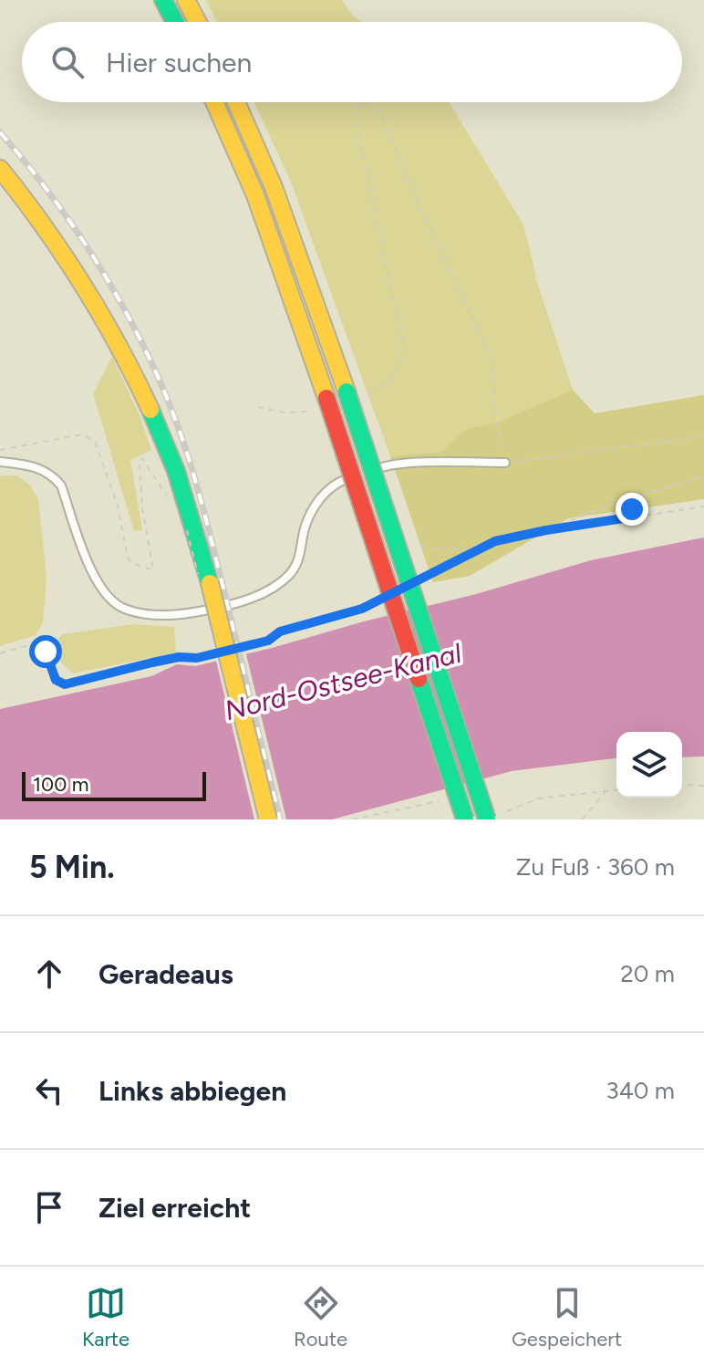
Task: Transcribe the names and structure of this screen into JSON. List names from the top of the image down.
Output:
{
  "water": ["Nord-Ostsee-Kanal"],
  "scale_bar": "100 m",
  "page": {
    "search": "Hier suchen",
    "scale": "100 m",
    "heading": ["5 Min.", "Zu Fuß · 360 m"],
    "list": [
      ["Geradeaus", "20 m"],
      ["Links abbiegen", "340 m"],
      "Ziel erreicht"
    ],
    "nav": ["Karte", "Route", "Gespeichert"]
  }
}
